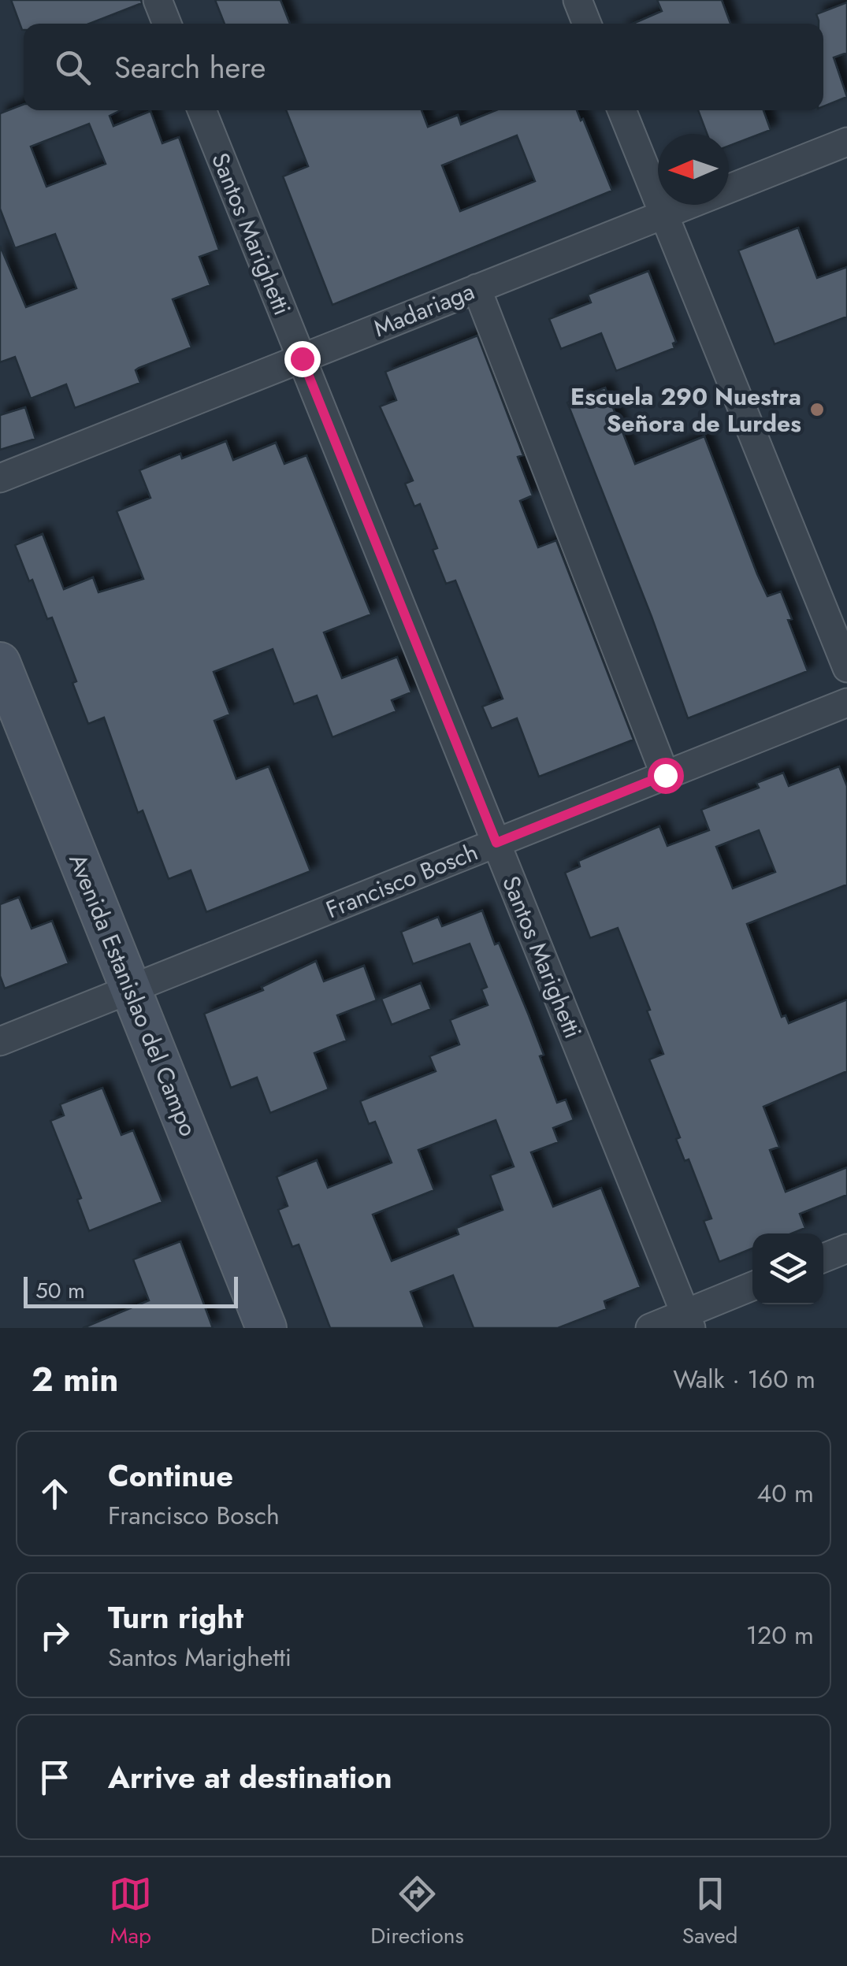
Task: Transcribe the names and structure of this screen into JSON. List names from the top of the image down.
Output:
{
  "streets": {
    "main road": ["Avenida Estanislao del Campo"],
    "street": ["Santos Marighetti", "Madariaga", "Francisco Bosch"]
  },
  "crossings": [
    ["Santos Marighetti", "Madariaga"],
    ["Santos Marighetti", "Francisco Bosch"],
    ["Francisco Bosch", "Avenida Estanislao del Campo"]
  ],
  "places": ["Escuela 290 Nuestra Señora de Lurdes"],
  "scale_bar": "50 m",
  "north": "left",
  "page": {
    "search": "Search here",
    "scale": "50 m",
    "heading": ["2 min", "Walk · 160 m"],
    "list": [
      ["Continue", "Francisco Bosch", "40 m"],
      ["Turn right", "Santos Marighetti", "120 m"],
      "Arrive at destination"
    ],
    "nav": ["Map", "Directions", "Saved"]
  }
}
